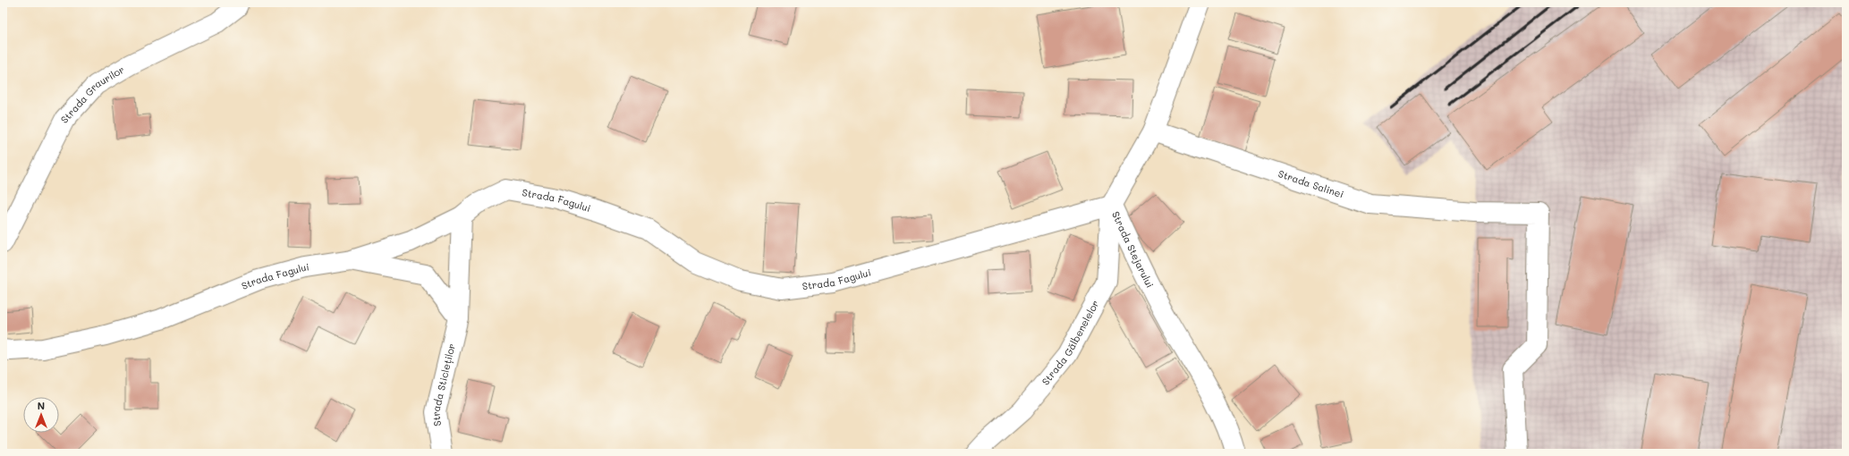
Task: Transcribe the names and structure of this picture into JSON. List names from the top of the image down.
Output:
{
  "streets": {
    "street": [
      "Strada Graurilor",
      "Strada Salinei",
      "Strada Fagului",
      "Strada Stejarului",
      "Strada Gălbenelelor",
      "Strada Sticleților"
    ]
  },
  "crossings": [
    ["Strada Salinei", "Strada Stejarului"],
    ["Strada Fagului", "Strada Stejarului"],
    ["Strada Fagului", "Strada Gălbenelelor"],
    ["Strada Fagului", "Strada Sticleților"],
    ["Strada Stejarului", "Strada Gălbenelelor"]
  ],
  "north": "top"
}
